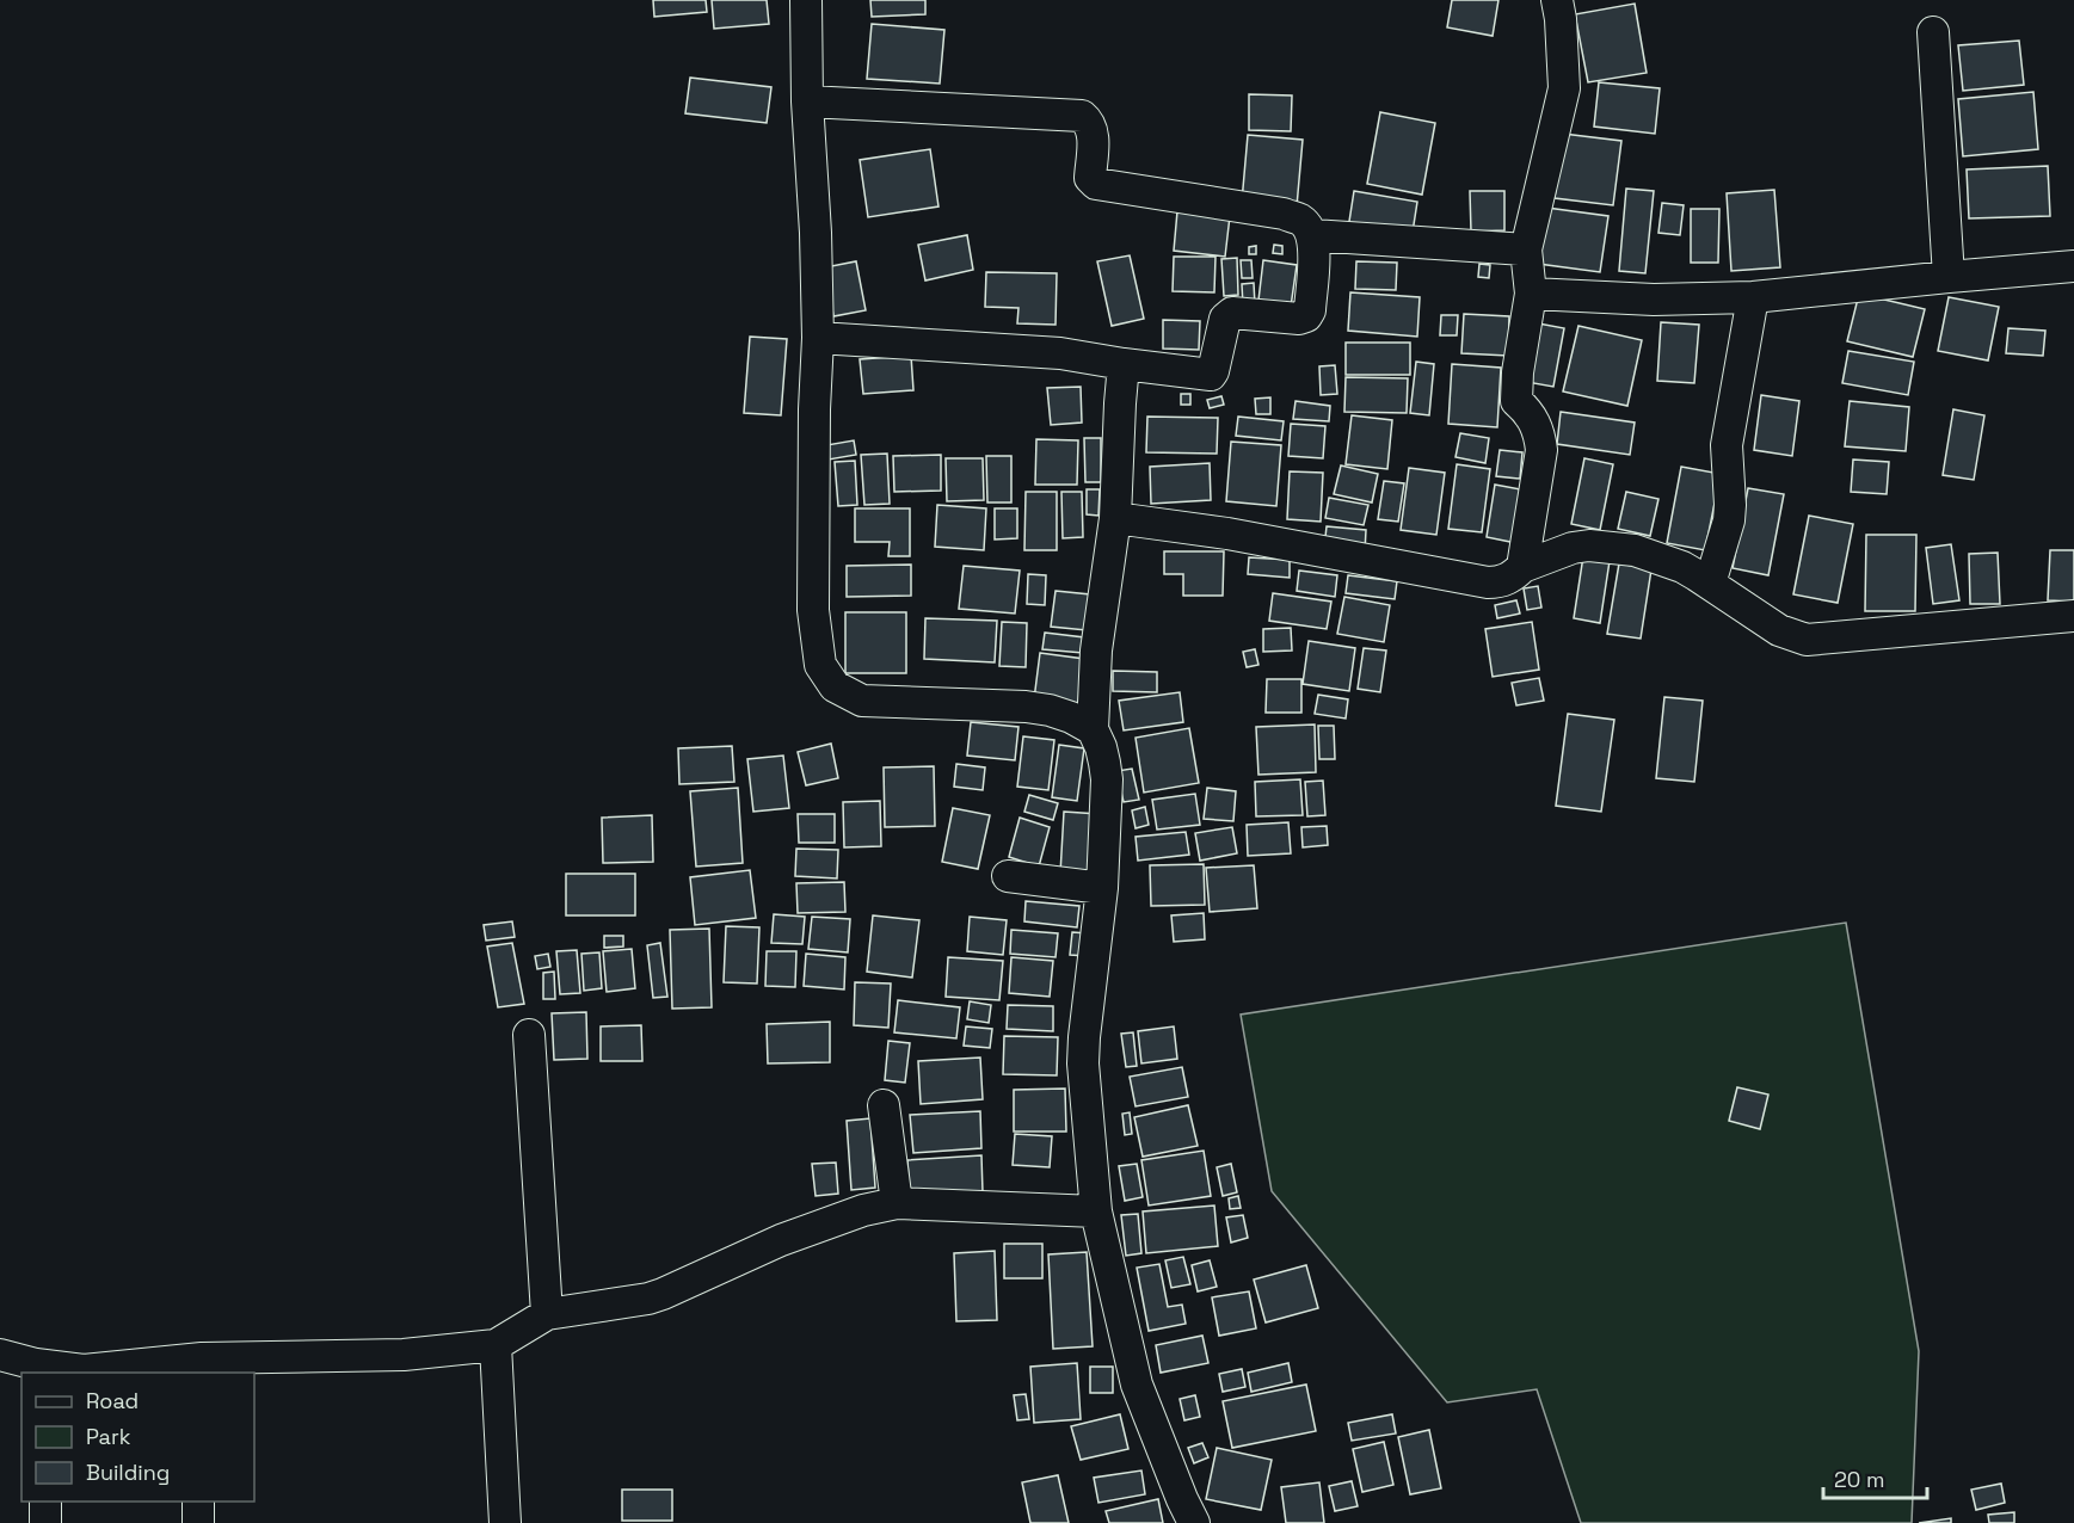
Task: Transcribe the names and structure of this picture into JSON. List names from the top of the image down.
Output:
{
  "legend": ["Road", "Park", "Building"],
  "scale_bar": "20 m"
}
